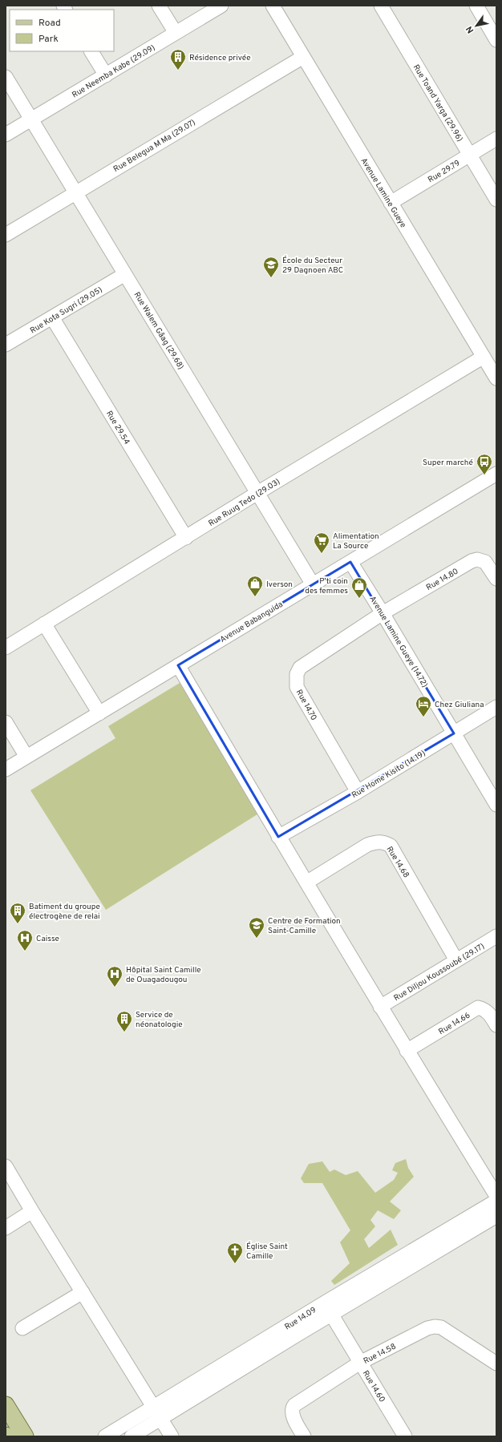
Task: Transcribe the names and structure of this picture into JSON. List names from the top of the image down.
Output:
{
  "streets": {
    "street": [
      "Rue Neemba Kabe (29.09)",
      "Rue Toand Yarga (29.96)",
      "Rue Belegua M Ma (29.07)",
      "Rue 29.79",
      "Avenue Lamine Gueye",
      "Rue Kota Sugri (29.05)",
      "Rue Walem Gâag (29.68)",
      "Rue 29.54",
      "Rue Ruug Tedo (29.03)",
      "Rue 14.80",
      "Avenue Babanguida",
      "Avenue Lamine Gueye (14.72)",
      "Rue 14.70",
      "Rue Home Kisito (14.19)",
      "Rue 14.68",
      "Rue Diljou Koussoubé (29.17)",
      "Rue 14.66",
      "Rue 14.09",
      "Rue 14.58",
      "Rue 14.60"
    ]
  },
  "crossings": [
    ["Rue Neemba Kabe (29.09)", "Rue Walem Gâag (29.68)"],
    ["Rue Toand Yarga (29.96)", "Rue 29.79"],
    ["Rue Belegua M Ma (29.07)", "Avenue Lamine Gueye"],
    ["Rue Belegua M Ma (29.07)", "Rue Walem Gâag (29.68)"],
    ["Rue 29.79", "Avenue Lamine Gueye"],
    ["Avenue Lamine Gueye", "Rue Ruug Tedo (29.03)"],
    ["Rue Kota Sugri (29.05)", "Rue Walem Gâag (29.68)"],
    ["Rue Kota Sugri (29.05)", "Rue 29.54"],
    ["Rue Walem Gâag (29.68)", "Rue Ruug Tedo (29.03)"],
    ["Rue Walem Gâag (29.68)", "Avenue Babanguida"],
    ["Rue 29.54", "Rue Ruug Tedo (29.03)"],
    ["Rue 14.80", "Avenue Lamine Gueye (14.72)"],
    ["Rue 14.80", "Rue 14.70"],
    ["Avenue Babanguida", "Avenue Lamine Gueye (14.72)"],
    ["Avenue Lamine Gueye (14.72)", "Rue 14.70"],
    ["Avenue Lamine Gueye (14.72)", "Rue Home Kisito (14.19)"],
    ["Rue 14.70", "Rue Home Kisito (14.19)"],
    ["Rue 14.68", "Rue Diljou Koussoubé (29.17)"],
    ["Rue 14.09", "Rue 14.60"],
    ["Rue 14.58", "Rue 14.60"]
  ],
  "places": {
    "building": ["Résidence privée", "Batiment du groupe électrogène de relai", "Service de néonatologie"],
    "school or university": ["École du Secteur 29 Dagnoen ABC", "Centre de Formation Saint-Camille"],
    "bus stop": ["Super marché"],
    "supermarket": ["Alimentation La Source"],
    "shop": ["Iverson", "P'ti coin des femmes"],
    "hotel": ["Chez Giuliana"],
    "hospital": ["Caisse", "Hôpital Saint Camille de Ouagadougou"],
    "church": ["Église Saint Camille"]
  },
  "legend": ["Road", "Park"],
  "north": "bottom left"
}
